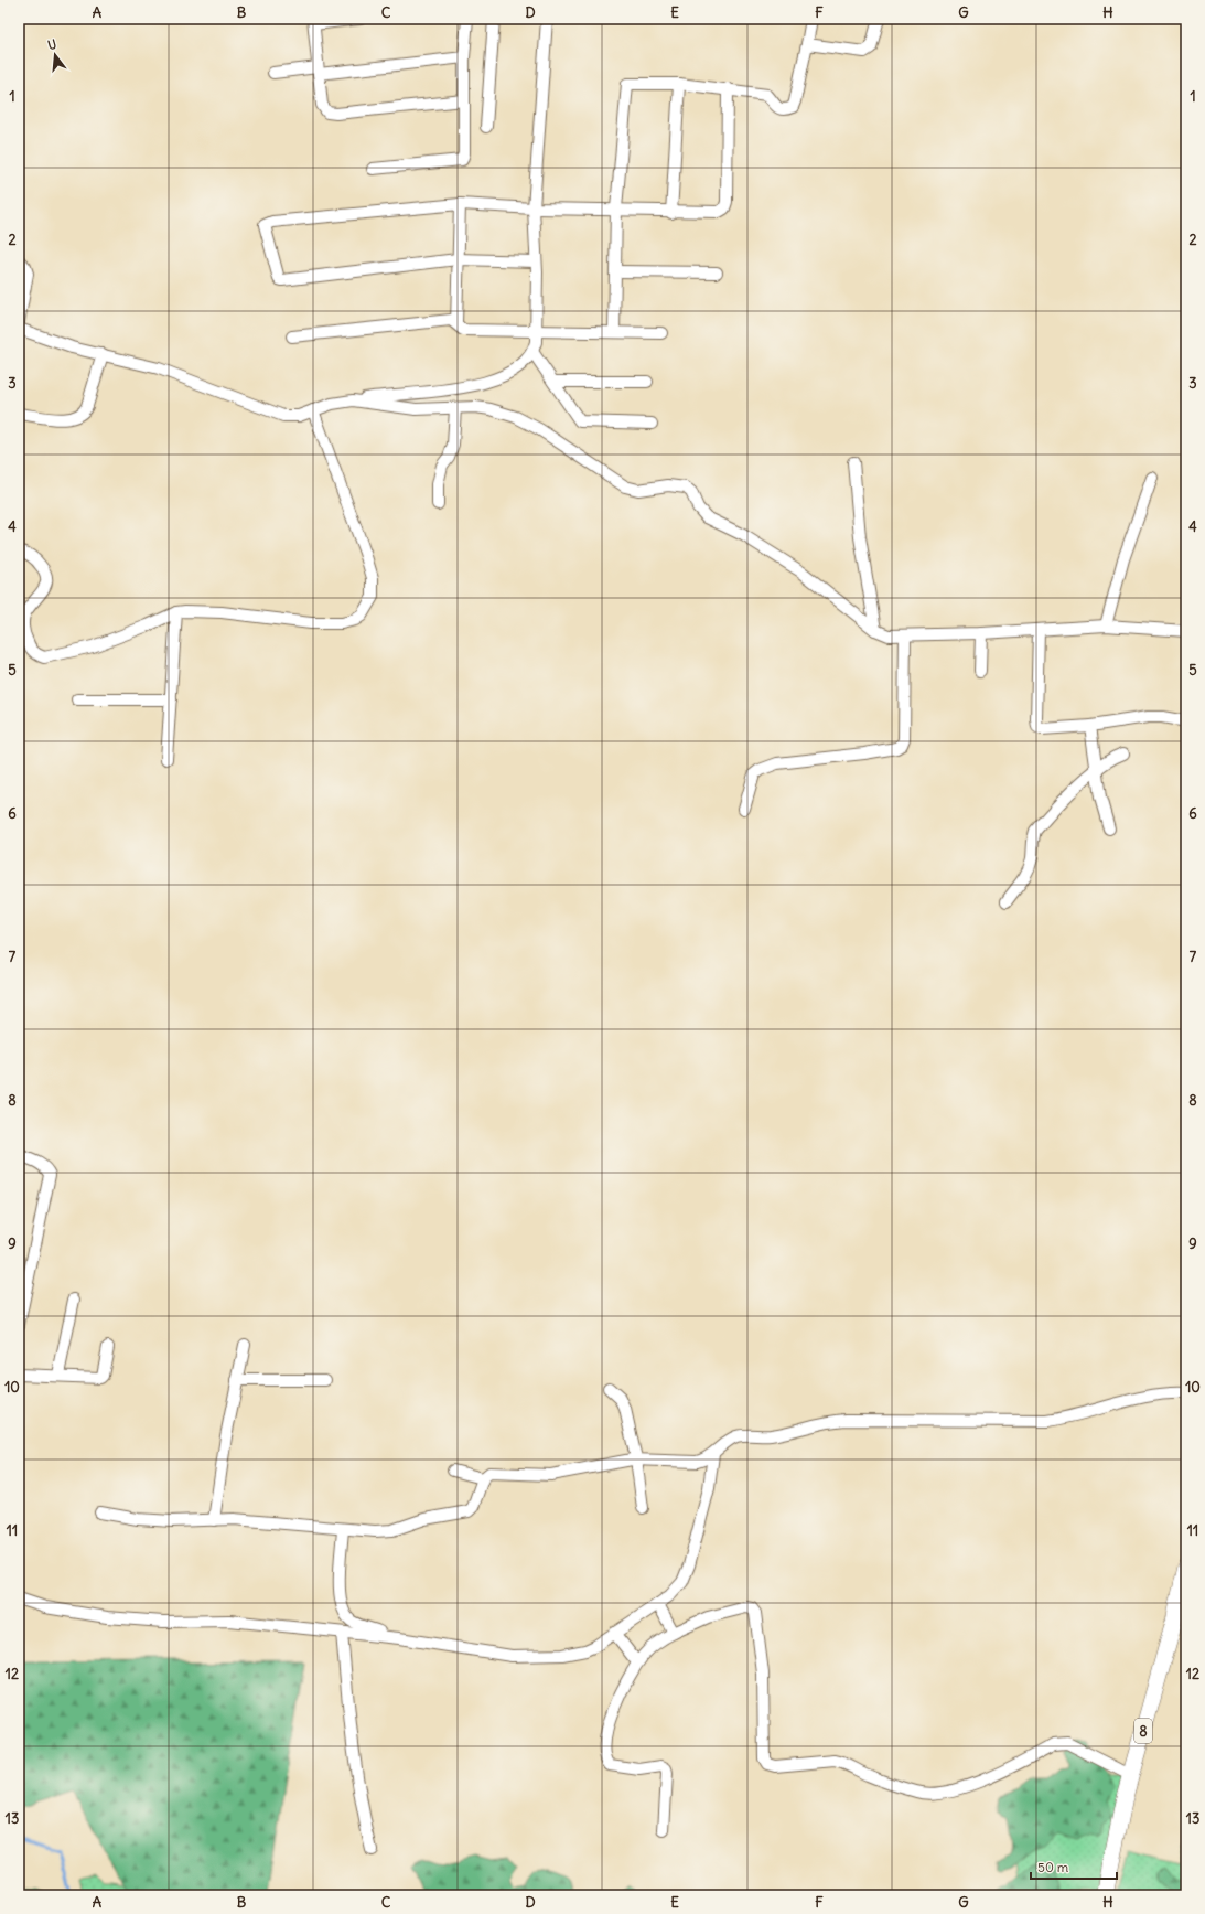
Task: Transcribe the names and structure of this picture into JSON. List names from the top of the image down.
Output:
{
  "streets": {
    "highway": ["8"]
  },
  "scale_bar": "50 m",
  "north": "top",
  "grid": {
    "columns": [
      "A",
      "B",
      "C",
      "D",
      "E",
      "F",
      "G",
      "H"
    ],
    "rows": [
      "1",
      "2",
      "3",
      "4",
      "5",
      "6",
      "7",
      "8",
      "9",
      "10",
      "11",
      "12",
      "13"
    ]
  }
}
